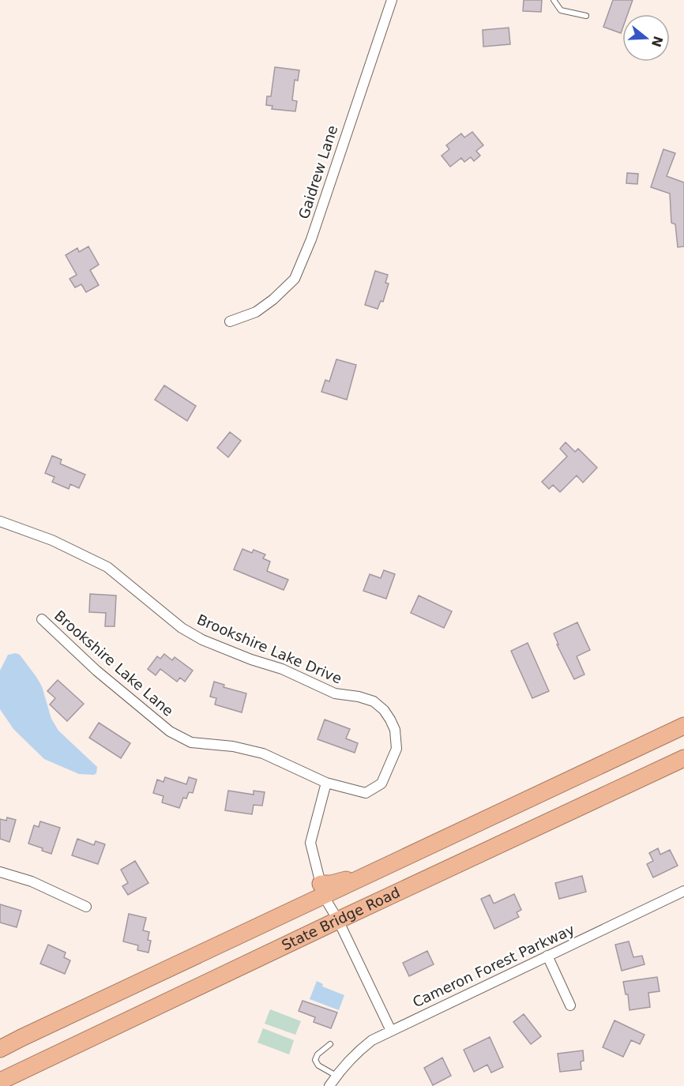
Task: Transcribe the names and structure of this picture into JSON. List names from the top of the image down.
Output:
{
  "streets": {
    "highway": ["State Bridge Road"],
    "street": [
      "Gaidrew Lane",
      "Brookshire Lake Drive",
      "Brookshire Lake Lane",
      "Cameron Forest Parkway"
    ]
  },
  "crossings": [
    ["Brookshire Lake Drive", "Brookshire Lake Lane"]
  ],
  "north": "right"
}
